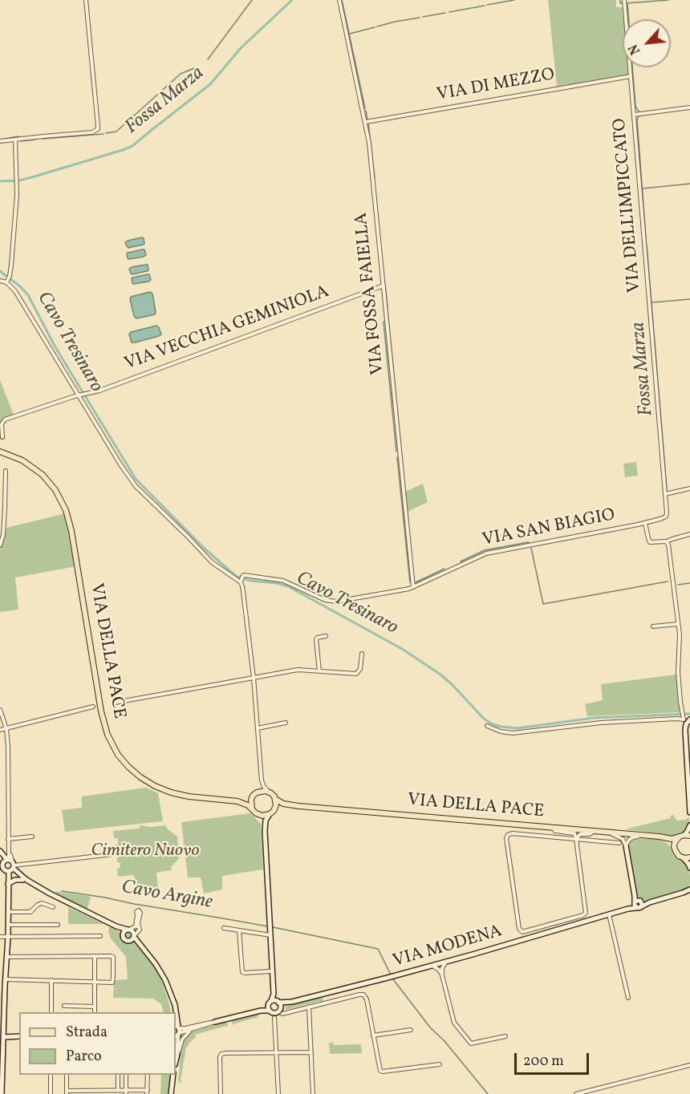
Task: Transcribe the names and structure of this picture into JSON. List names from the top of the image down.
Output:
{
  "streets": {
    "main road": ["VIA DELLA PACE"],
    "street": [
      "VIA DI MEZZO",
      "VIA DELL'IMPICCATO",
      "VIA FOSSA FAIELLA",
      "VIA VECCHIA GEMINIOLA",
      "VIA SAN BIAGIO",
      "VIA MODENA"
    ]
  },
  "crossings": [
    ["VIA DI MEZZO", "VIA DELL'IMPICCATO"],
    ["VIA DI MEZZO", "VIA FOSSA FAIELLA"],
    ["VIA DELL'IMPICCATO", "VIA SAN BIAGIO"],
    ["VIA FOSSA FAIELLA", "VIA VECCHIA GEMINIOLA"],
    ["VIA FOSSA FAIELLA", "VIA SAN BIAGIO"]
  ],
  "water": ["Fossa Marza", "Cavo Tresinaro", "Cavo Argine"],
  "parks": ["Cimitero Nuovo"],
  "legend": ["Strada", "Parco"],
  "scale_bar": "200 m",
  "north": "bottom left"
}
